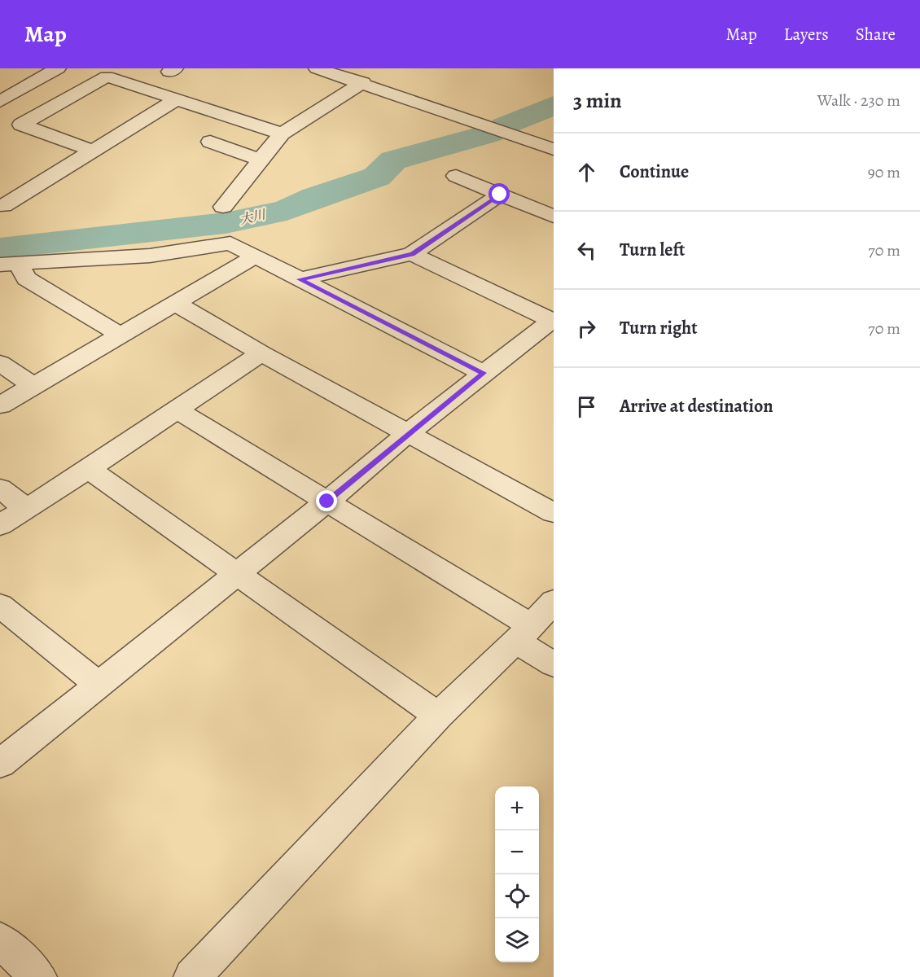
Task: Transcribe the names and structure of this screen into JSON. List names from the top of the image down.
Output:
{
  "water": ["大川"],
  "page": {
    "header": "Map",
    "nav": ["Map", "Layers", "Share"],
    "heading": ["3 min", "Walk · 230 m"],
    "list": [
      ["Continue", "90 m"],
      ["Turn left", "70 m"],
      ["Turn right", "70 m"],
      "Arrive at destination"
    ],
    "map_buttons": ["+", "−"]
  }
}
